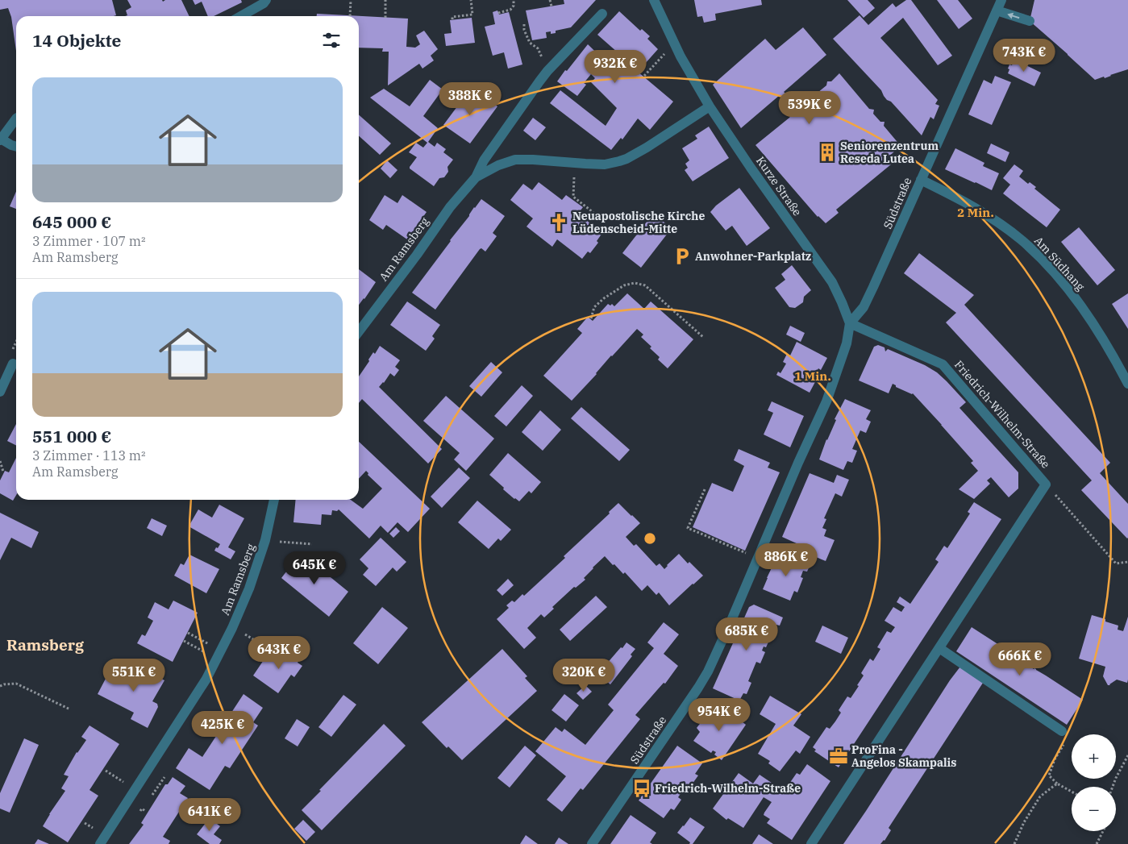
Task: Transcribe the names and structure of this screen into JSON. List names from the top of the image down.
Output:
{
  "streets": {
    "street": [
      "Kurze Straße",
      "Südstraße",
      "Am Ramsberg",
      "Am Südhang",
      "Friedrich-Wilhelm-Straße"
    ]
  },
  "crossings": [
    ["Kurze Straße", "Südstraße"],
    ["Kurze Straße", "Am Ramsberg"],
    ["Kurze Straße", "Friedrich-Wilhelm-Straße"],
    ["Südstraße", "Am Südhang"],
    ["Südstraße", "Friedrich-Wilhelm-Straße"]
  ],
  "districts": ["Ramsberg"],
  "places": {
    "building": ["Seniorenzentrum Reseda Lutea"],
    "church": ["Neuapostolische Kirche Lüdenscheid-Mitte"],
    "parking": ["Anwohner-Parkplatz"],
    "office": ["ProFina - Angelos Skampalis"],
    "bus stop": ["Friedrich-Wilhelm-Straße"]
  },
  "page": {
    "heading": "14 Objekte",
    "price": [
      "743K €",
      "932K €",
      "388K €",
      "539K €",
      "886K €",
      "645K €",
      "685K €",
      "643K €",
      "666K €",
      "551K €",
      "320K €",
      "954K €",
      "425K €",
      "641K €"
    ],
    "list": [
      {
        "name": "645 000 €",
        "note": "3 Zimmer · 107 m² · Am Ramsberg"
      },
      {
        "name": "551 000 €",
        "note": "3 Zimmer · 113 m² · Am Ramsberg"
      }
    ],
    "map_buttons": ["+", "−"]
  },
  "rings": ["2 Min.", "1 Min."]
}
